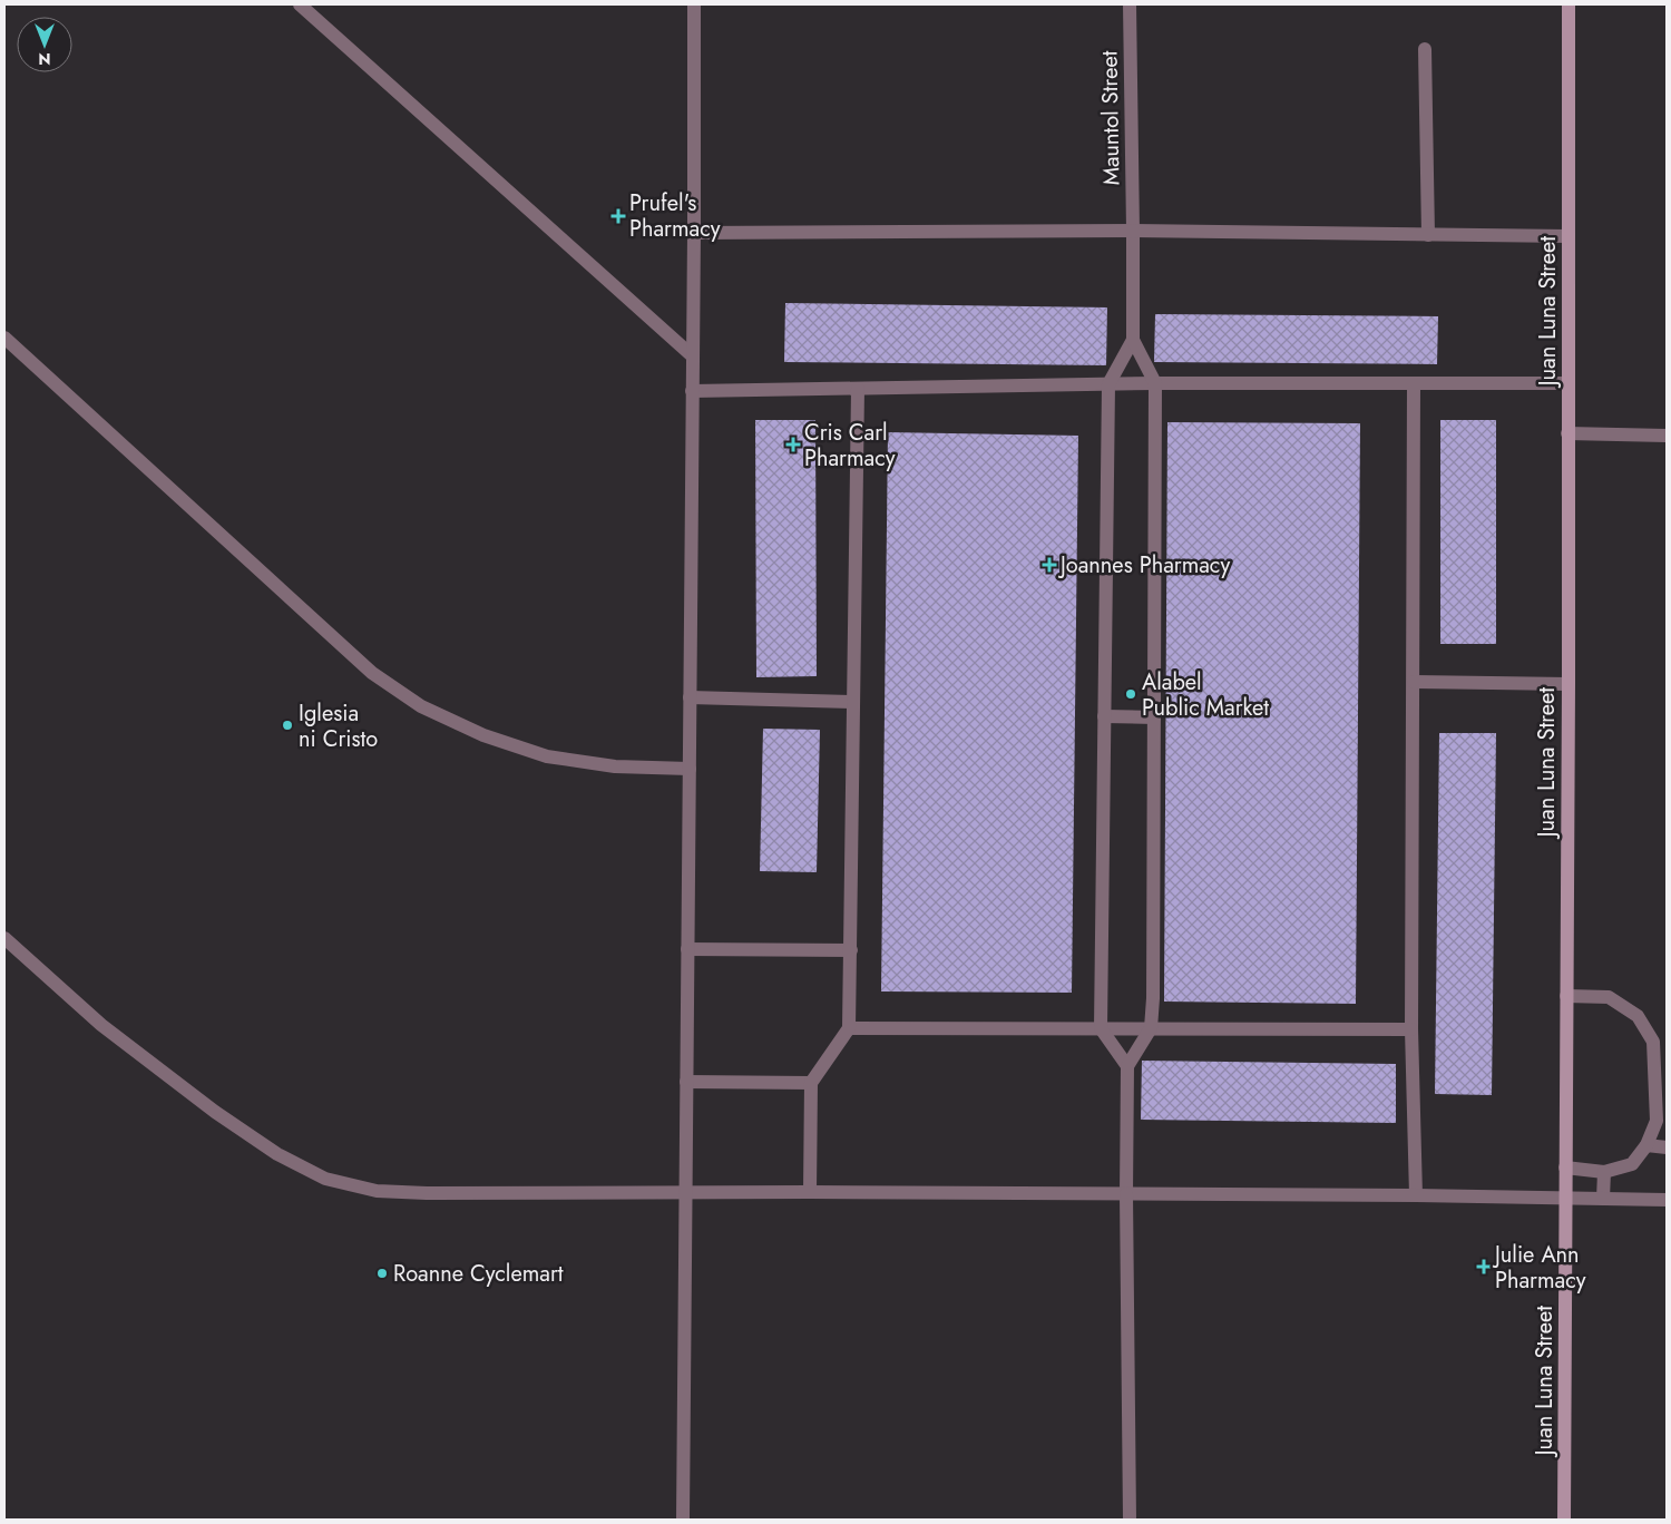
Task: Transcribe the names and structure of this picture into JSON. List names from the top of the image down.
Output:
{
  "streets": {
    "street": ["Mauntol Street", "Juan Luna Street"]
  },
  "places": {
    "health": [
      "Prufel's Pharmacy",
      "Cris Carl Pharmacy",
      "Joannes Pharmacy",
      "Julie Ann Pharmacy"
    ],
    "other": ["Alabel Public Market", "Iglesia ni Cristo", "Roanne Cyclemart"]
  },
  "north": "bottom"
}
